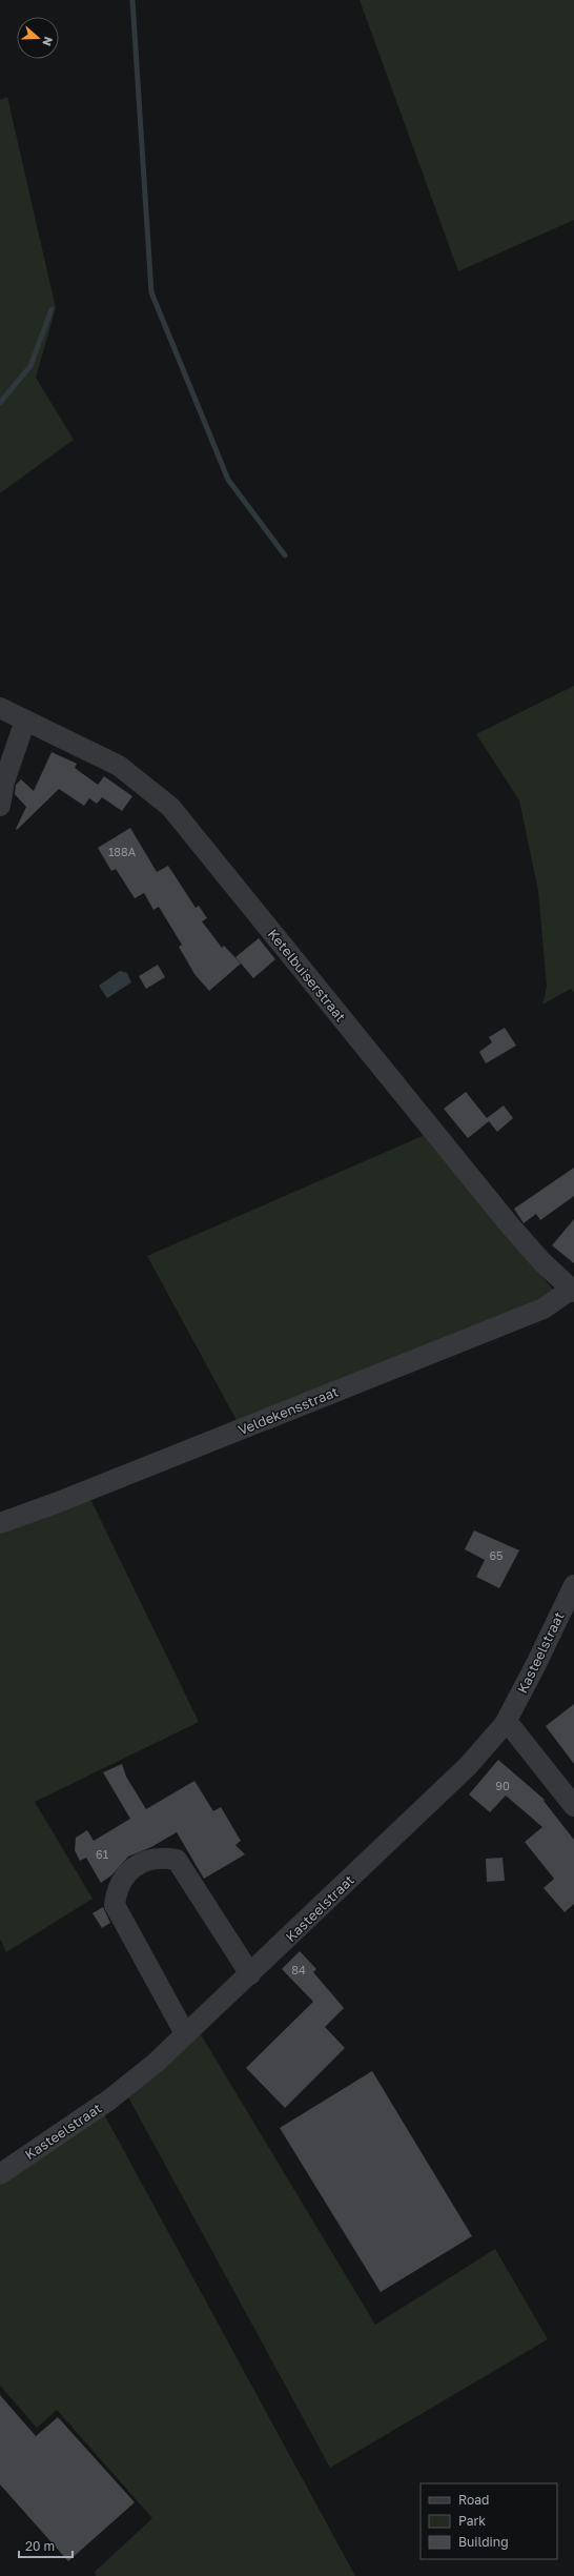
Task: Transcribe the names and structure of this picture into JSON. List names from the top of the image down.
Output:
{
  "streets": {
    "street": ["Ketelbuiserstraat", "Veldekensstraat", "Kasteelstraat"]
  },
  "crossings": [
    ["Ketelbuiserstraat", "Veldekensstraat"]
  ],
  "house_numbers": [
    "188A",
    "65",
    "90",
    "61",
    "84"
  ],
  "legend": ["Road", "Park", "Building"],
  "scale_bar": "20 m",
  "north": "right"
}
